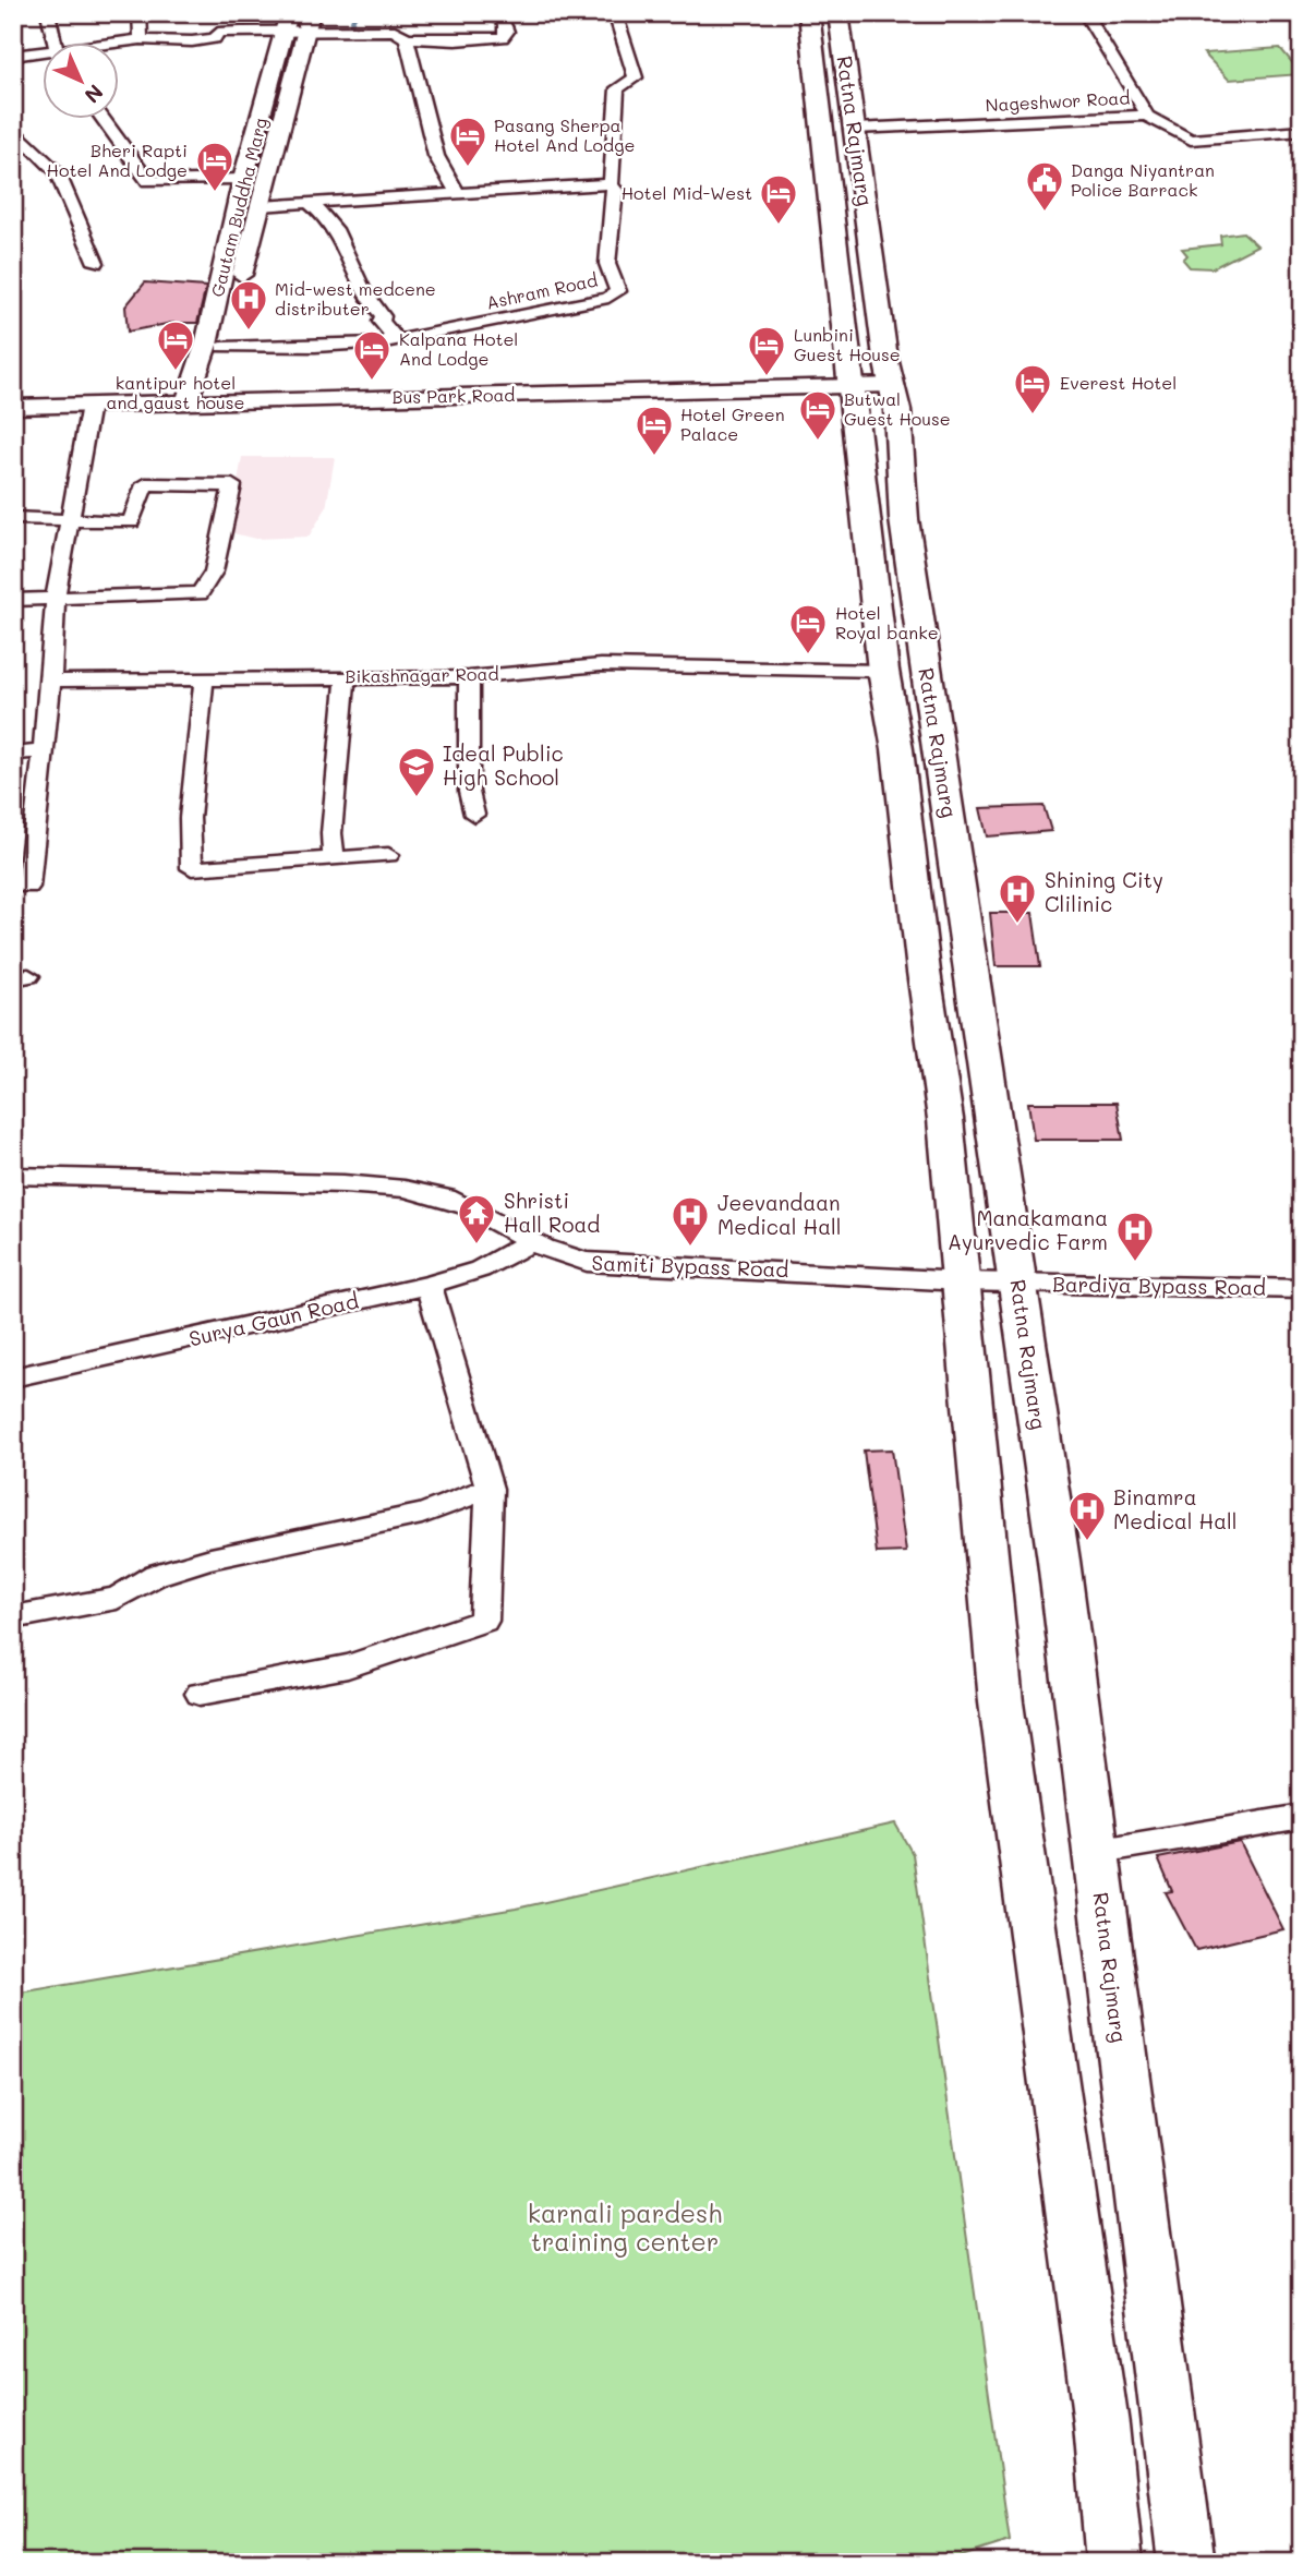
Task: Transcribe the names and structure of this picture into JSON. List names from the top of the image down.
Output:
{
  "streets": {
    "highway": ["Ratna Rajmarg"],
    "main road": ["Gautam Buddha Marg", "Bus Park Road"],
    "street": [
      "Nageshwor Road",
      "Ashram Road",
      "Bikashnagar Road",
      "Samiti Bypass Road",
      "Bardiya Bypass Road",
      "Surya Gaun Road"
    ]
  },
  "crossings": [
    ["Nageshwor Road", "Ratna Rajmarg"],
    ["Ratna Rajmarg", "Bus Park Road"],
    ["Ratna Rajmarg", "Bikashnagar Road"],
    ["Ratna Rajmarg", "Samiti Bypass Road"],
    ["Ratna Rajmarg", "Bardiya Bypass Road"],
    ["Gautam Buddha Marg", "Bus Park Road"],
    ["Samiti Bypass Road", "Bardiya Bypass Road"],
    ["Samiti Bypass Road", "Surya Gaun Road"]
  ],
  "parks": ["karnali pardesh training center"],
  "places": {
    "hotel": [
      "Pasang Sherpa Hotel And Lodge",
      "Bheri Rapti Hotel And Lodge",
      "Hotel Mid-West",
      "kantipur hotel and gaust house",
      "Lunbini Guest House",
      "Kalpana Hotel And Lodge",
      "Everest Hotel",
      "Butwal Guest House",
      "Hotel Green Palace",
      "Hotel Royal banke"
    ],
    "public building": ["Danga Niyantran Police Barrack"],
    "hospital": [
      "Mid-west medcene distributer",
      "Shining City Clilinic",
      "Jeevandaan Medical Hall",
      "Manakamana Ayurvedic Farm",
      "Binamra Medical Hall"
    ],
    "school or university": ["Ideal Public High School"],
    "temple": ["Shristi Hall Road"]
  },
  "north": "bottom right"
}
